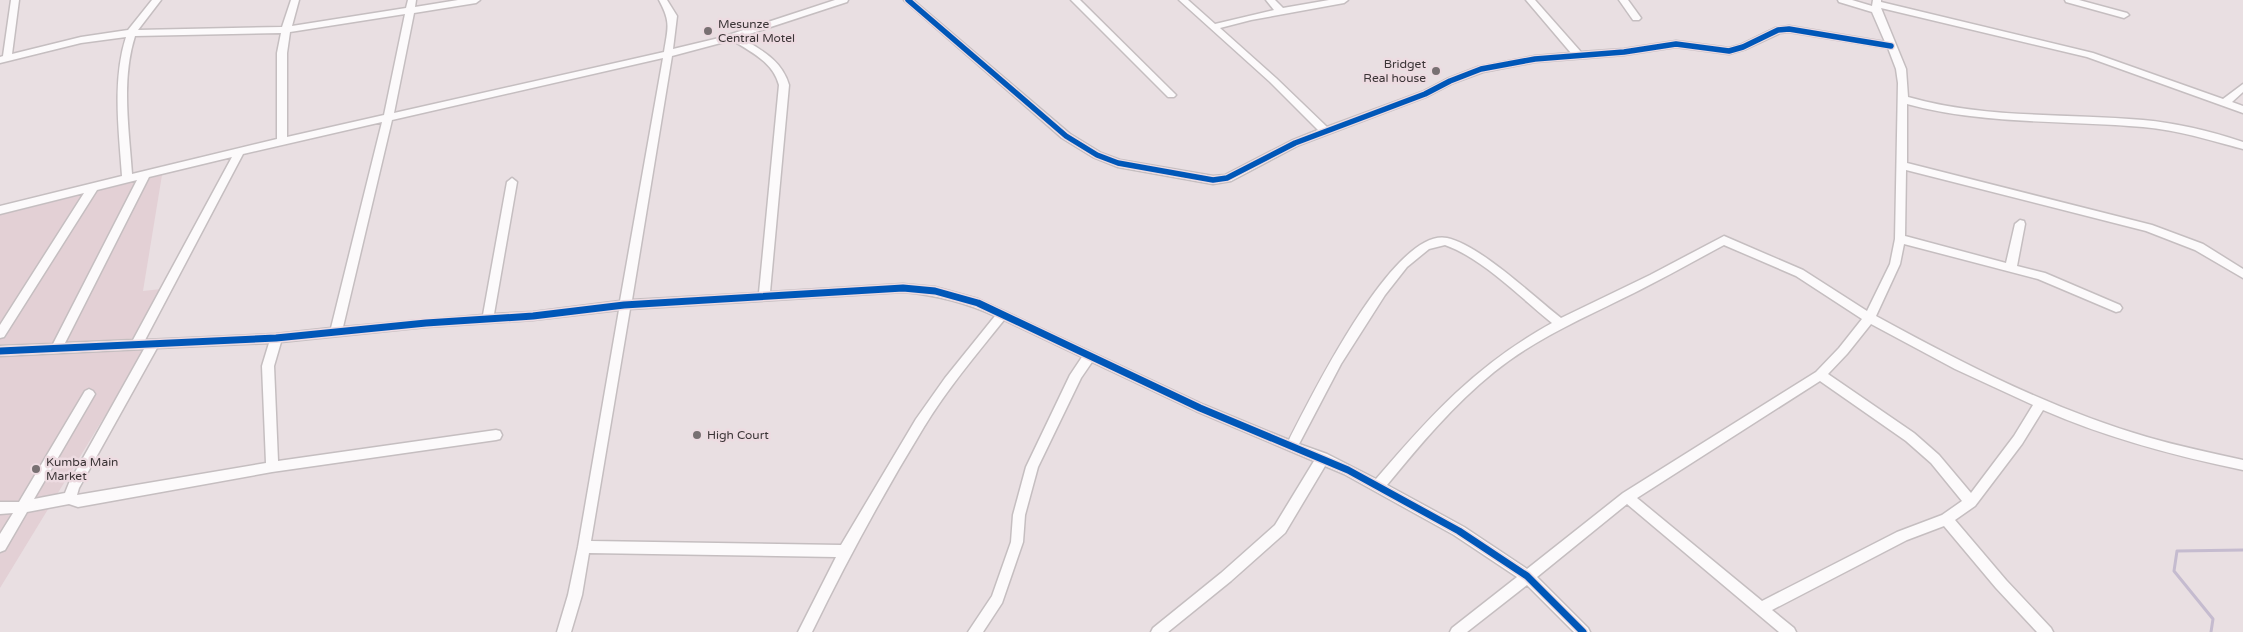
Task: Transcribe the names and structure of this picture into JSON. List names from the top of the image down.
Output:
{
  "places": [
    "Mesunze Central Motel",
    "Bridget Real house",
    "High Court",
    "Kumba Main Market"
  ]
}
